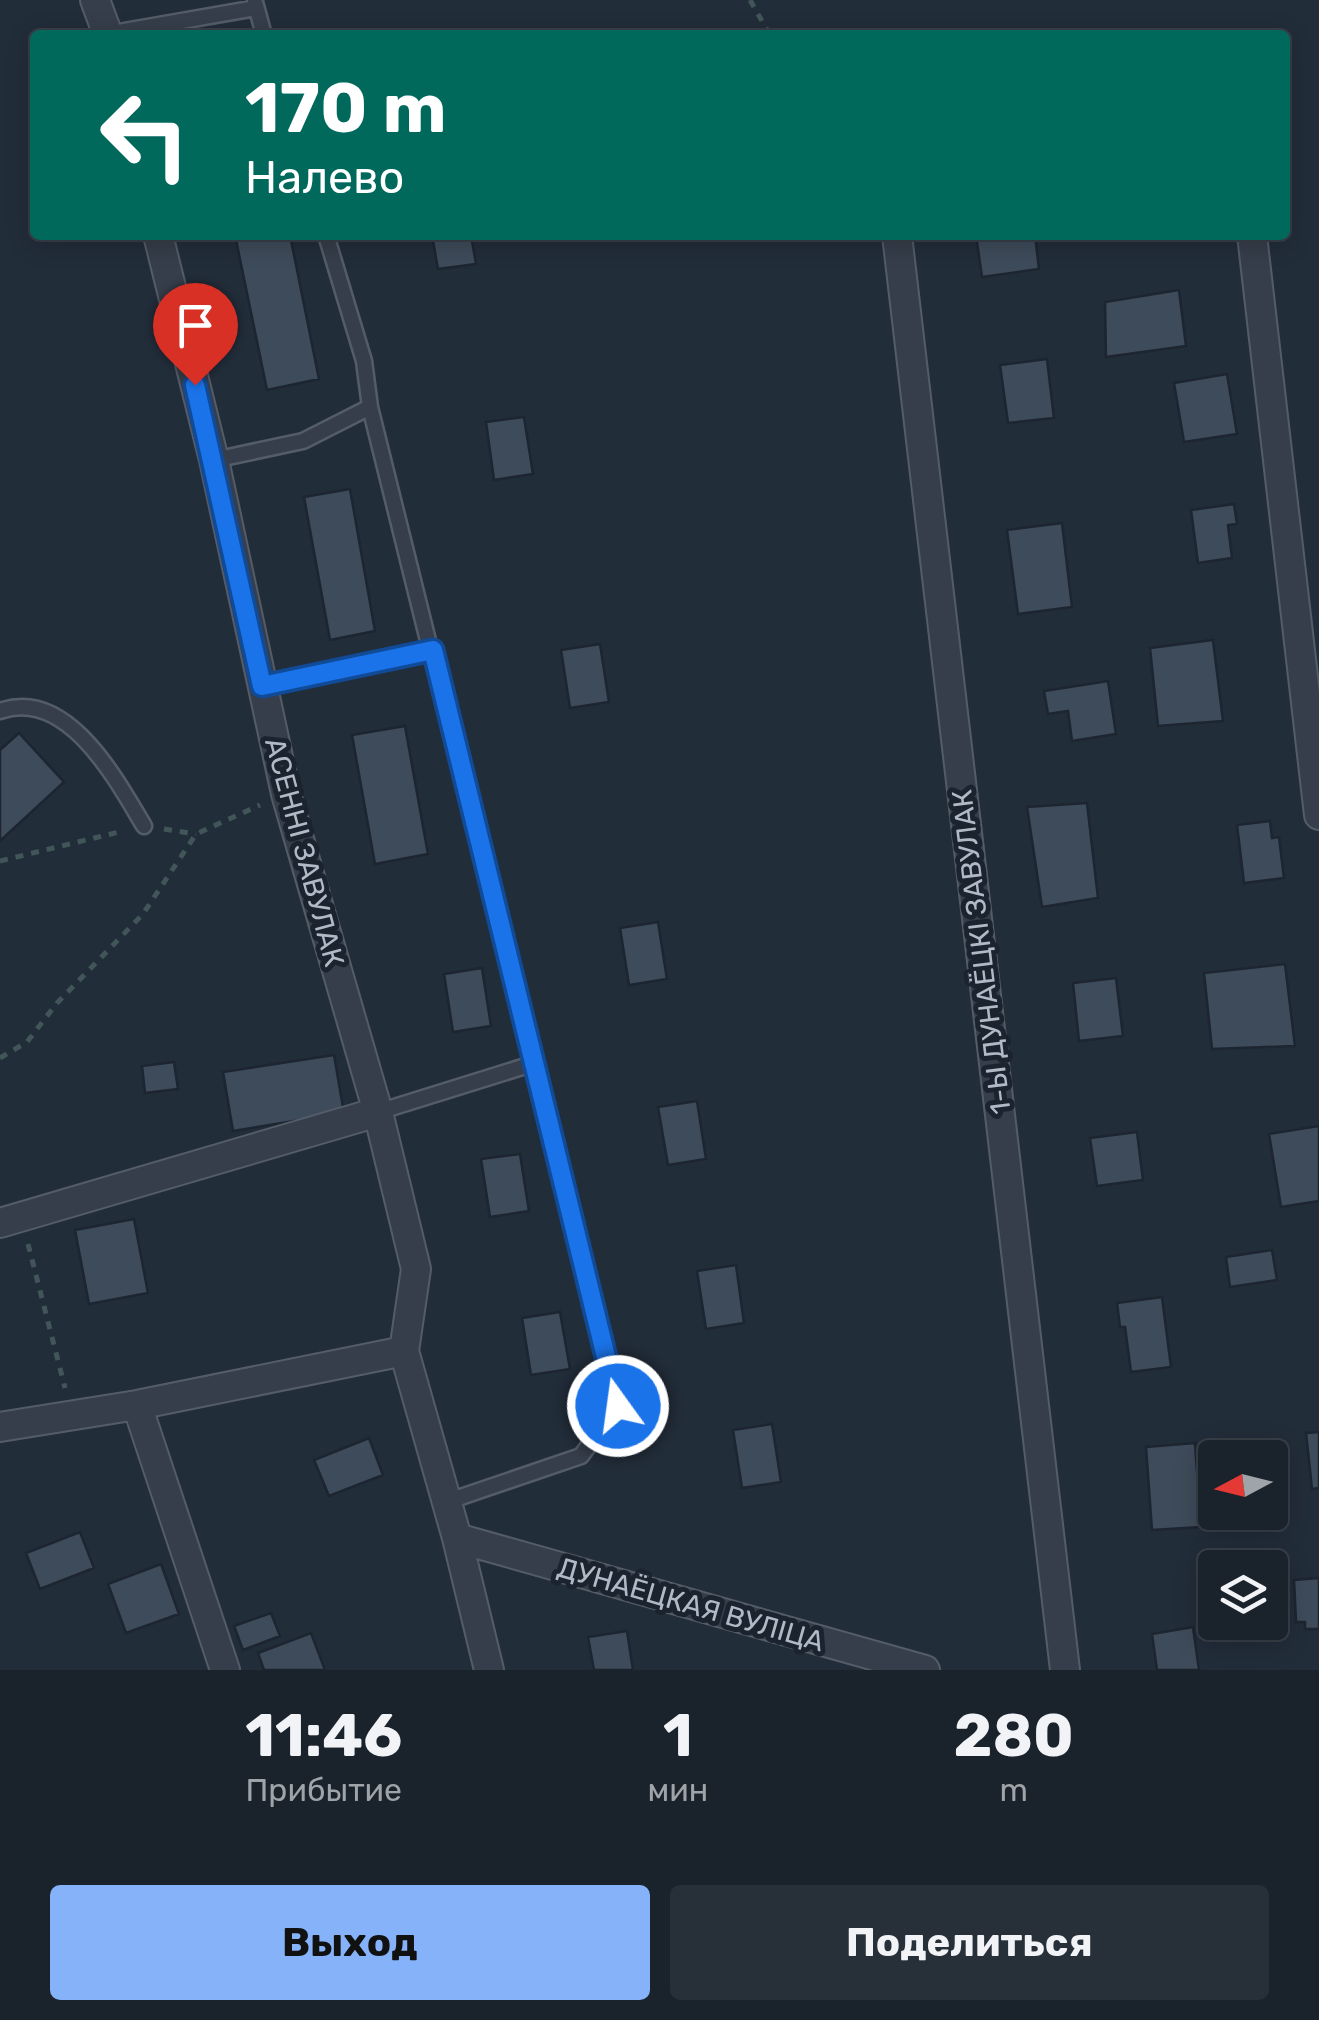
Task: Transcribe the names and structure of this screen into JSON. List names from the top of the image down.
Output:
{
  "streets": {
    "street": ["АСЕННІ ЗАВУЛАК", "1-Ы ДУНАЁЦКІ ЗАВУЛАК", "ДУНАЁЦКАЯ ВУЛІЦА"]
  },
  "crossings": [
    ["АСЕННІ ЗАВУЛАК", "ДУНАЁЦКАЯ ВУЛІЦА"]
  ],
  "north": "left",
  "page": {
    "turn": ["170 m", "Налево"],
    "eta": [
      "11:46",
      "Прибытие",
      "1",
      "мин",
      "280",
      "m"
    ],
    "buttons": ["Выход", "Поделиться"]
  }
}
